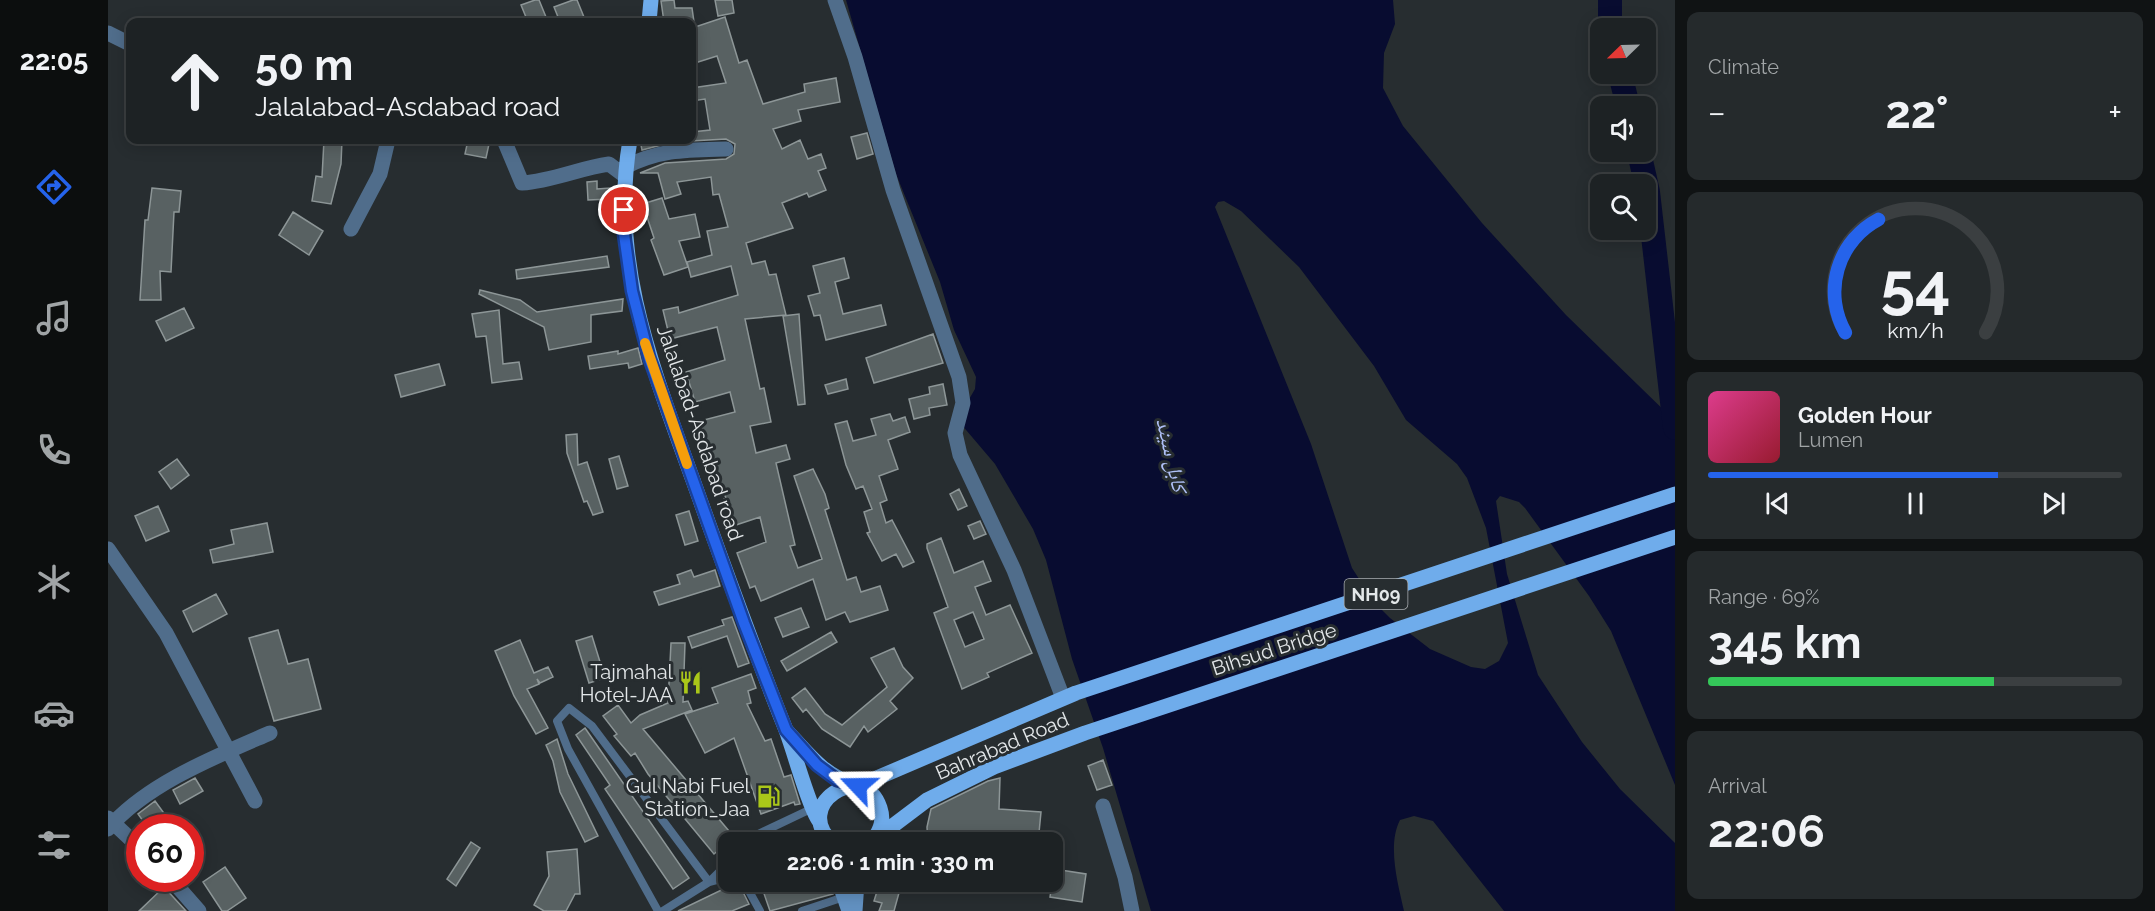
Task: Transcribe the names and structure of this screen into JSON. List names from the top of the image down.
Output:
{
  "streets": {
    "main road": [
      "Jalalabad-Asdabad road",
      "NH09",
      "Bihsud Bridge",
      "Bahrabad Road"
    ]
  },
  "crossings": [
    ["Jalalabad-Asdabad road", "NH09"],
    ["Bihsud Bridge", "Bahrabad Road"]
  ],
  "water": ["کابل سيند"],
  "places": {
    "restaurant": ["Tajmahal Hotel-JAA"],
    "fuel station": ["Gul Nabi Fuel Station_Jaa"]
  },
  "north": "bottom left",
  "page": {
    "tabs": "22:05",
    "tile": [
      "Climate",
      ["Range · 69%", "345 km"],
      ["Arrival", "22:06"]
    ],
    "turn": ["50 m", "Jalalabad-Asdabad road"],
    "heat": ["−", "22°", "+"],
    "song": ["Golden Hour", "Lumen"],
    "limit": "60",
    "trip": "22:06 · 1 min · 330 m",
    "gauge": ["54", "km/h"]
  }
}
